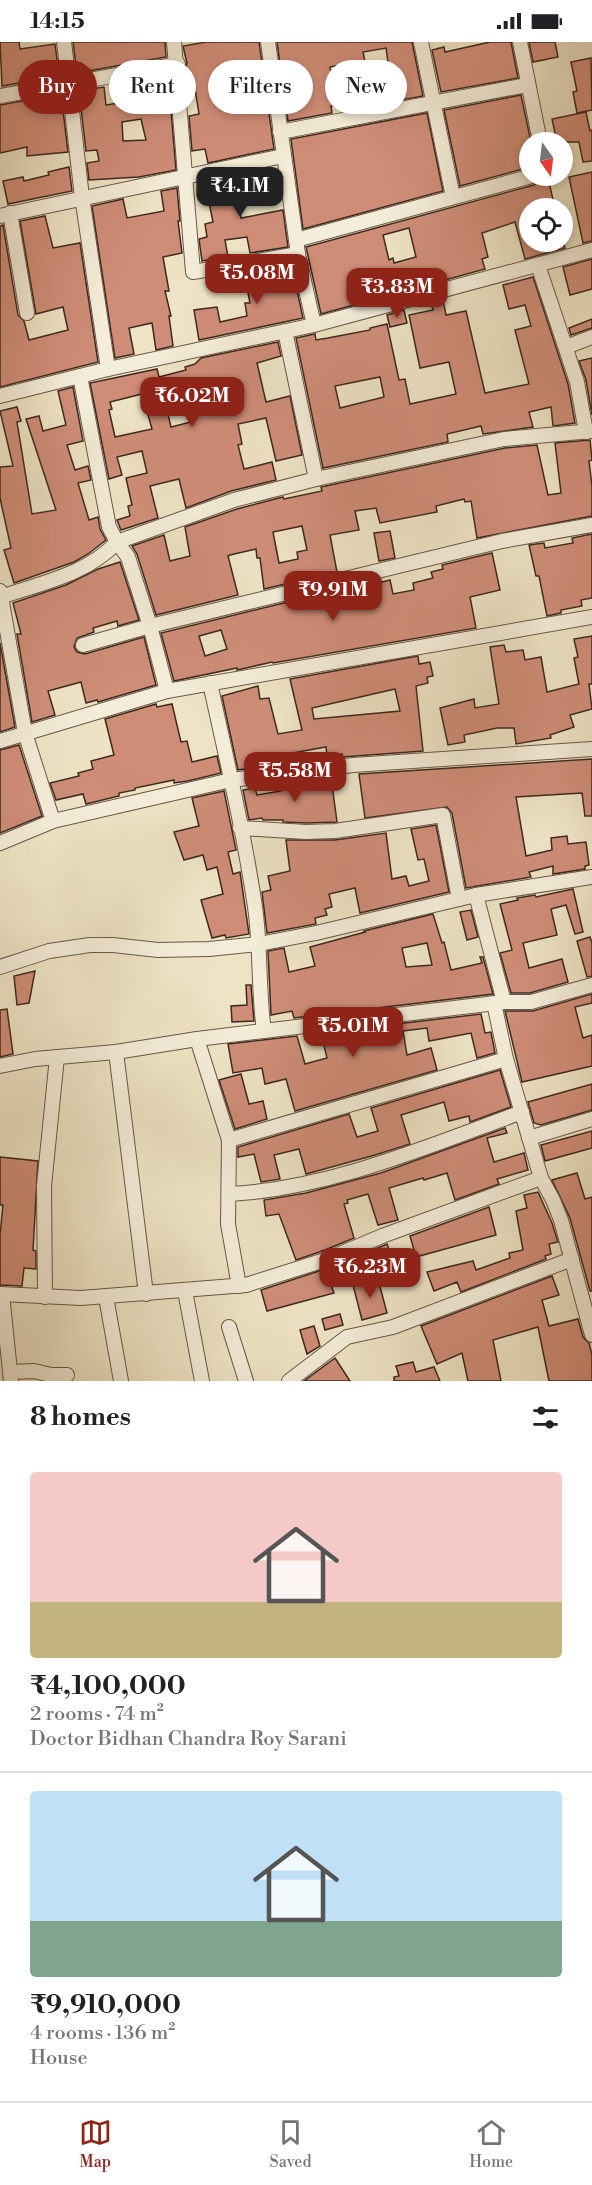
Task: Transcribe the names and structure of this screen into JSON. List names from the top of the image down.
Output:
{
  "north": "bottom",
  "page": {
    "status": "14:15",
    "chip": [
      "Buy",
      "Rent",
      "Filters",
      "New"
    ],
    "price": [
      "₹4.1M",
      "₹5.08M",
      "₹3.83M",
      "₹6.02M",
      "₹9.91M",
      "₹5.58M",
      "₹5.01M",
      "₹6.23M"
    ],
    "heading": "8 homes",
    "list": [
      {
        "name": "₹4,100,000",
        "note": "2 rooms · 74 m² · Doctor Bidhan Chandra Roy Sarani"
      },
      {
        "name": "₹9,910,000",
        "note": "4 rooms · 136 m² · House"
      }
    ],
    "tabs": ["Map", "Saved", "Home"]
  }
}
